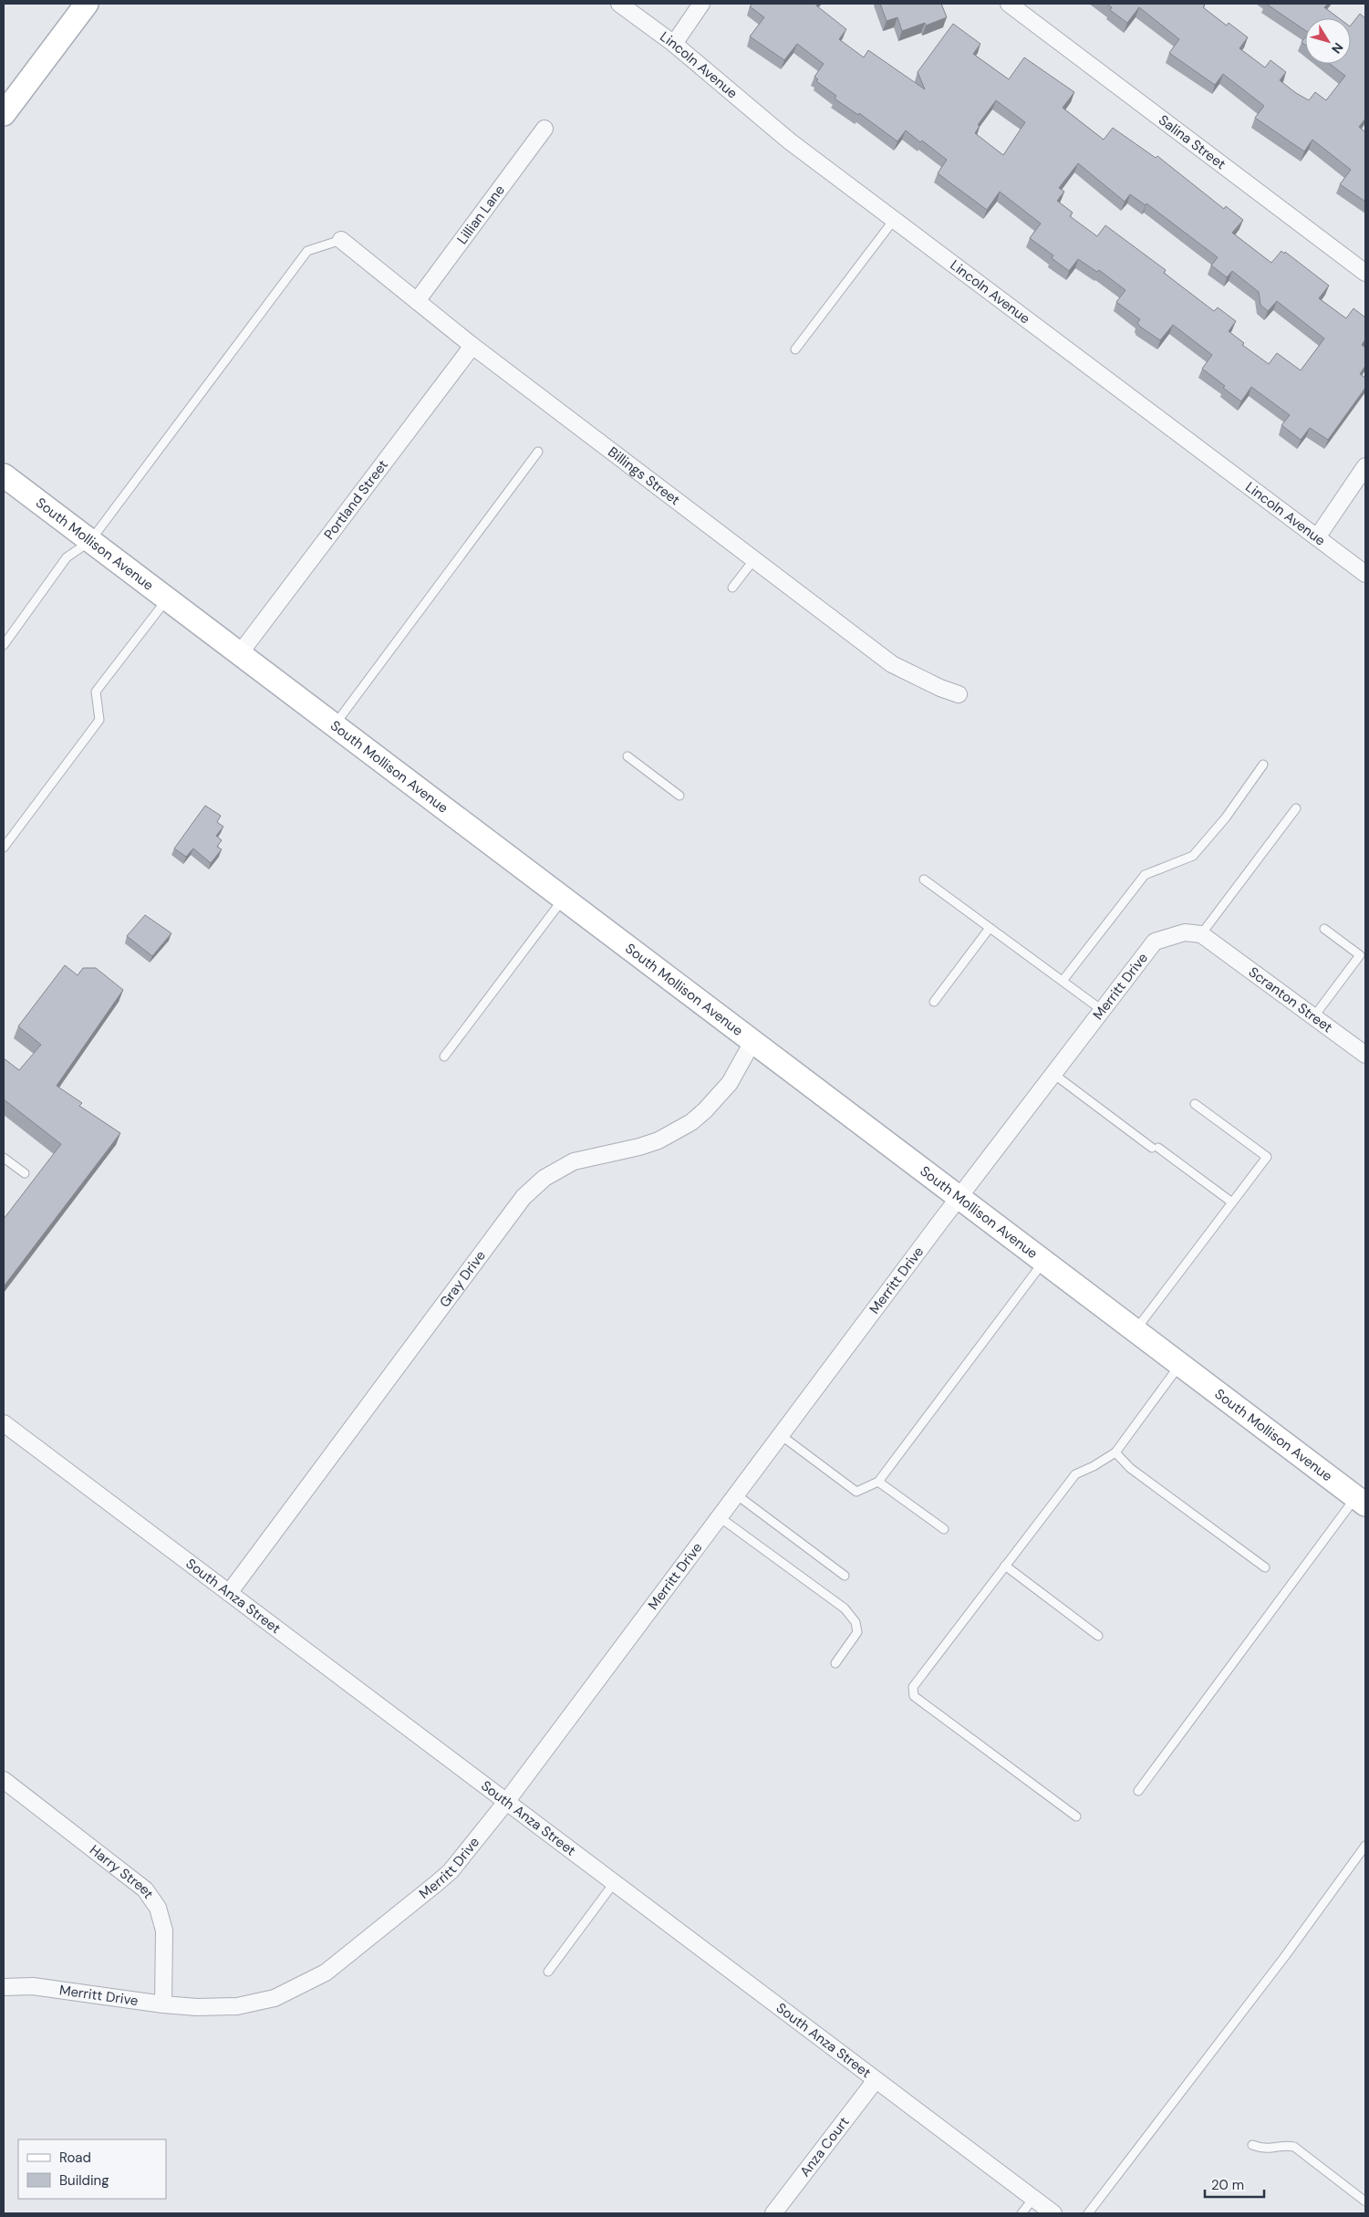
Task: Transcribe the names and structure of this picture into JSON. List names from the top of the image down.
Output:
{
  "streets": {
    "main road": ["South Mollison Avenue"],
    "street": [
      "Lincoln Avenue",
      "Salina Street",
      "Lillian Lane",
      "Billings Street",
      "Portland Street",
      "Merritt Drive",
      "Scranton Street",
      "Gray Drive",
      "South Anza Street",
      "Harry Street",
      "Anza Court"
    ]
  },
  "crossings": [
    ["Lillian Lane", "Billings Street"],
    ["Billings Street", "Portland Street"],
    ["Portland Street", "South Mollison Avenue"],
    ["South Mollison Avenue", "Merritt Drive"],
    ["South Mollison Avenue", "Gray Drive"],
    ["Merritt Drive", "Scranton Street"],
    ["Merritt Drive", "South Anza Street"],
    ["Merritt Drive", "Harry Street"],
    ["Gray Drive", "South Anza Street"],
    ["South Anza Street", "Anza Court"]
  ],
  "legend": ["Road", "Building"],
  "scale_bar": "20 m",
  "north": "bottom right"
}
